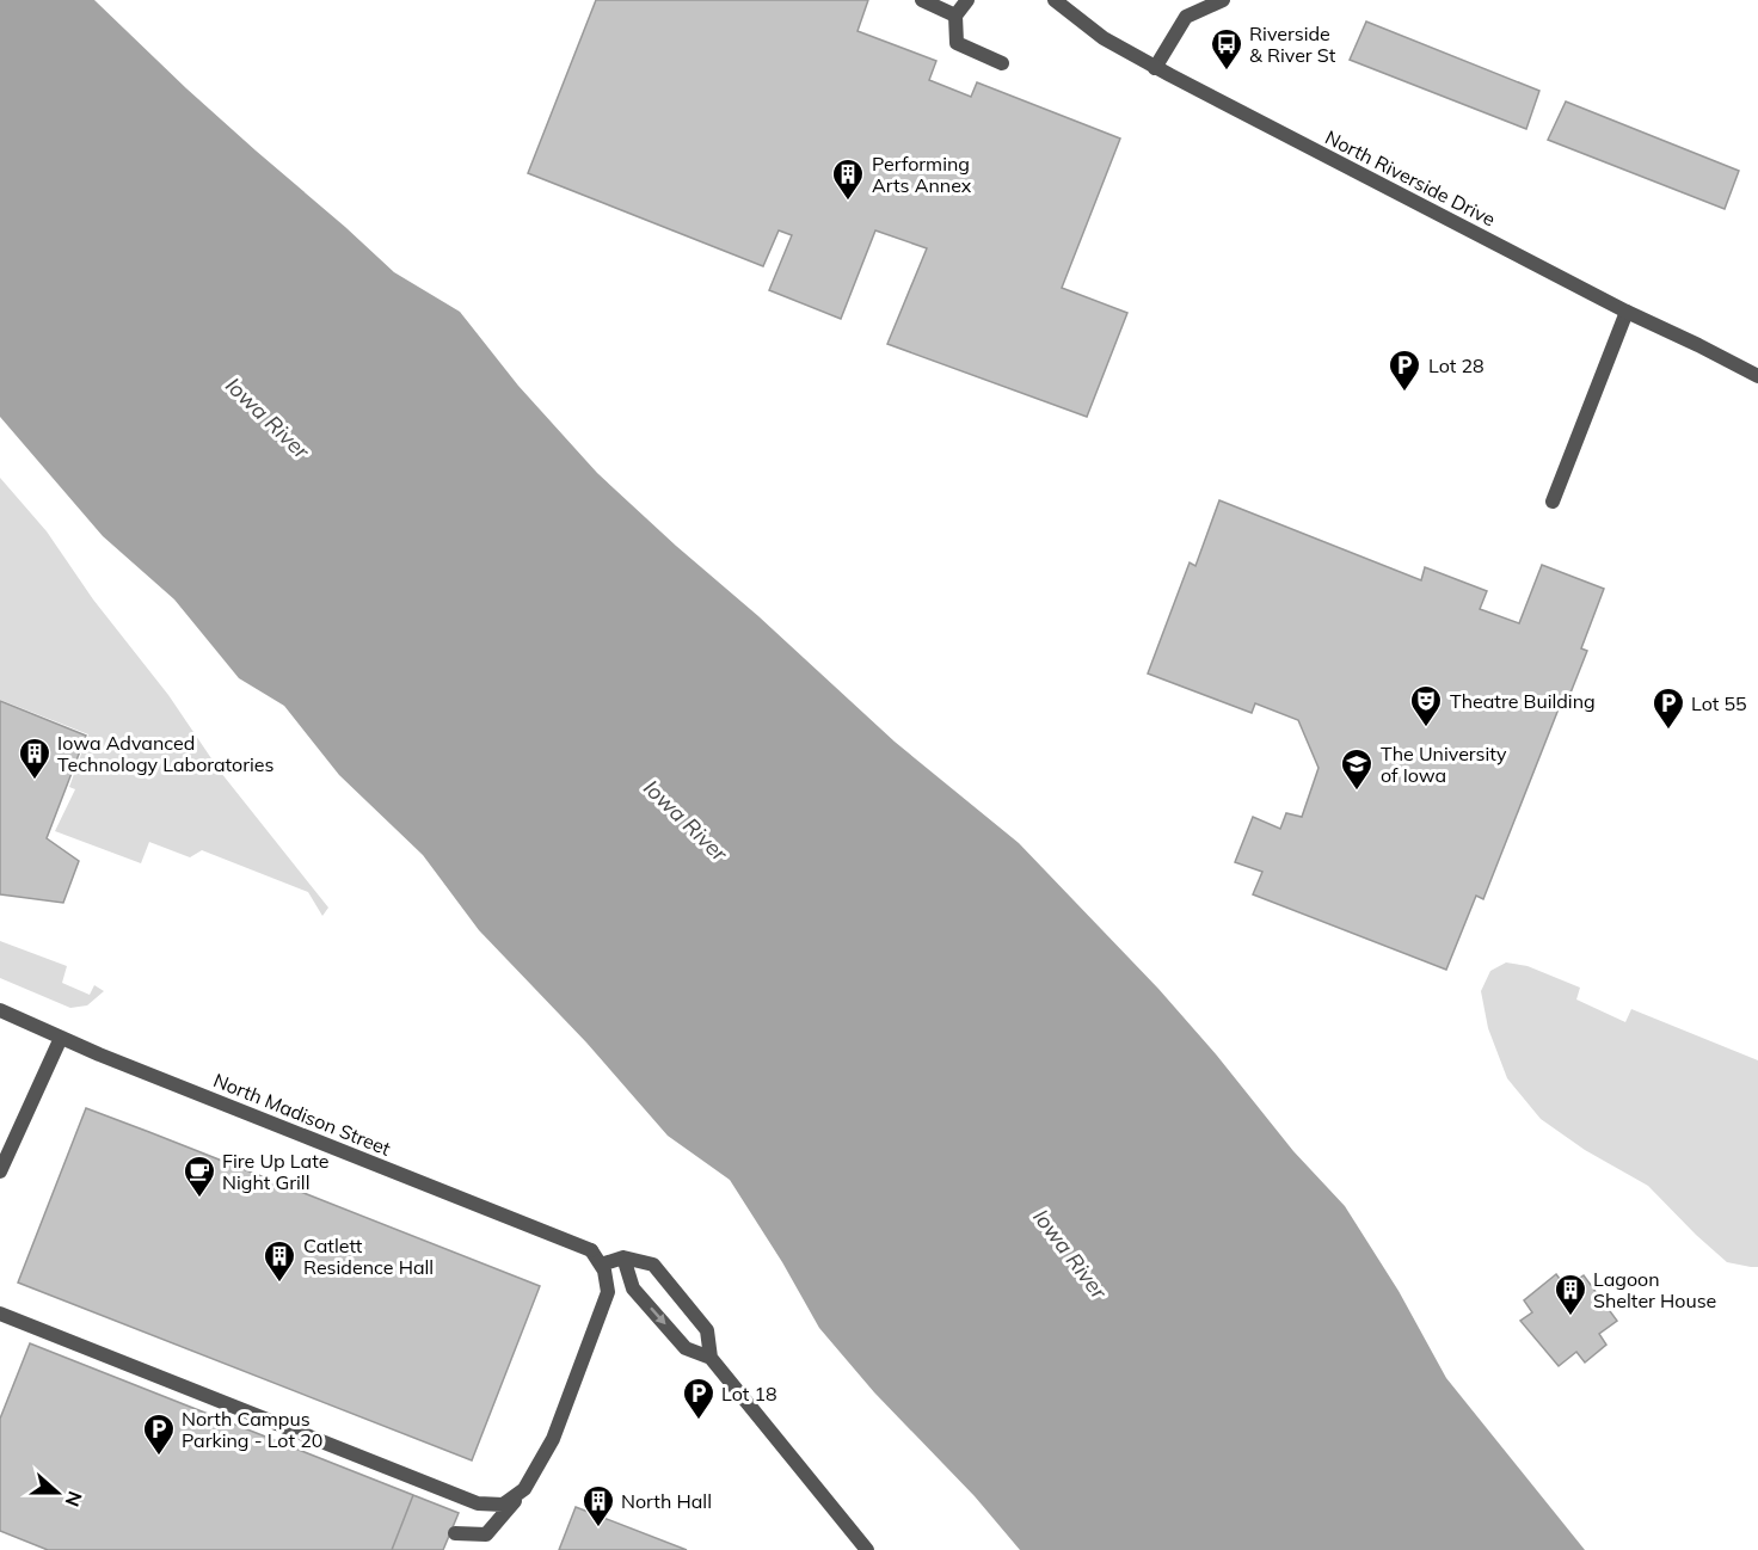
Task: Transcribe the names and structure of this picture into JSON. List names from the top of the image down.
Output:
{
  "streets": {
    "street": ["North Riverside Drive", "North Madison Street"]
  },
  "water": ["Iowa River"],
  "places": {
    "bus stop": ["Riverside & River St"],
    "building": [
      "Performing Arts Annex",
      "Iowa Advanced Technology Laboratories",
      "Catlett Residence Hall",
      "Lagoon Shelter House",
      "North Hall"
    ],
    "parking": [
      "Lot 28",
      "Lot 55",
      "Lot 18",
      "North Campus Parking - Lot 20"
    ],
    "theatre": ["Theatre Building"],
    "school or university": ["The University of Iowa"],
    "cafe": ["Fire Up Late Night Grill"]
  },
  "north": "right"
}
